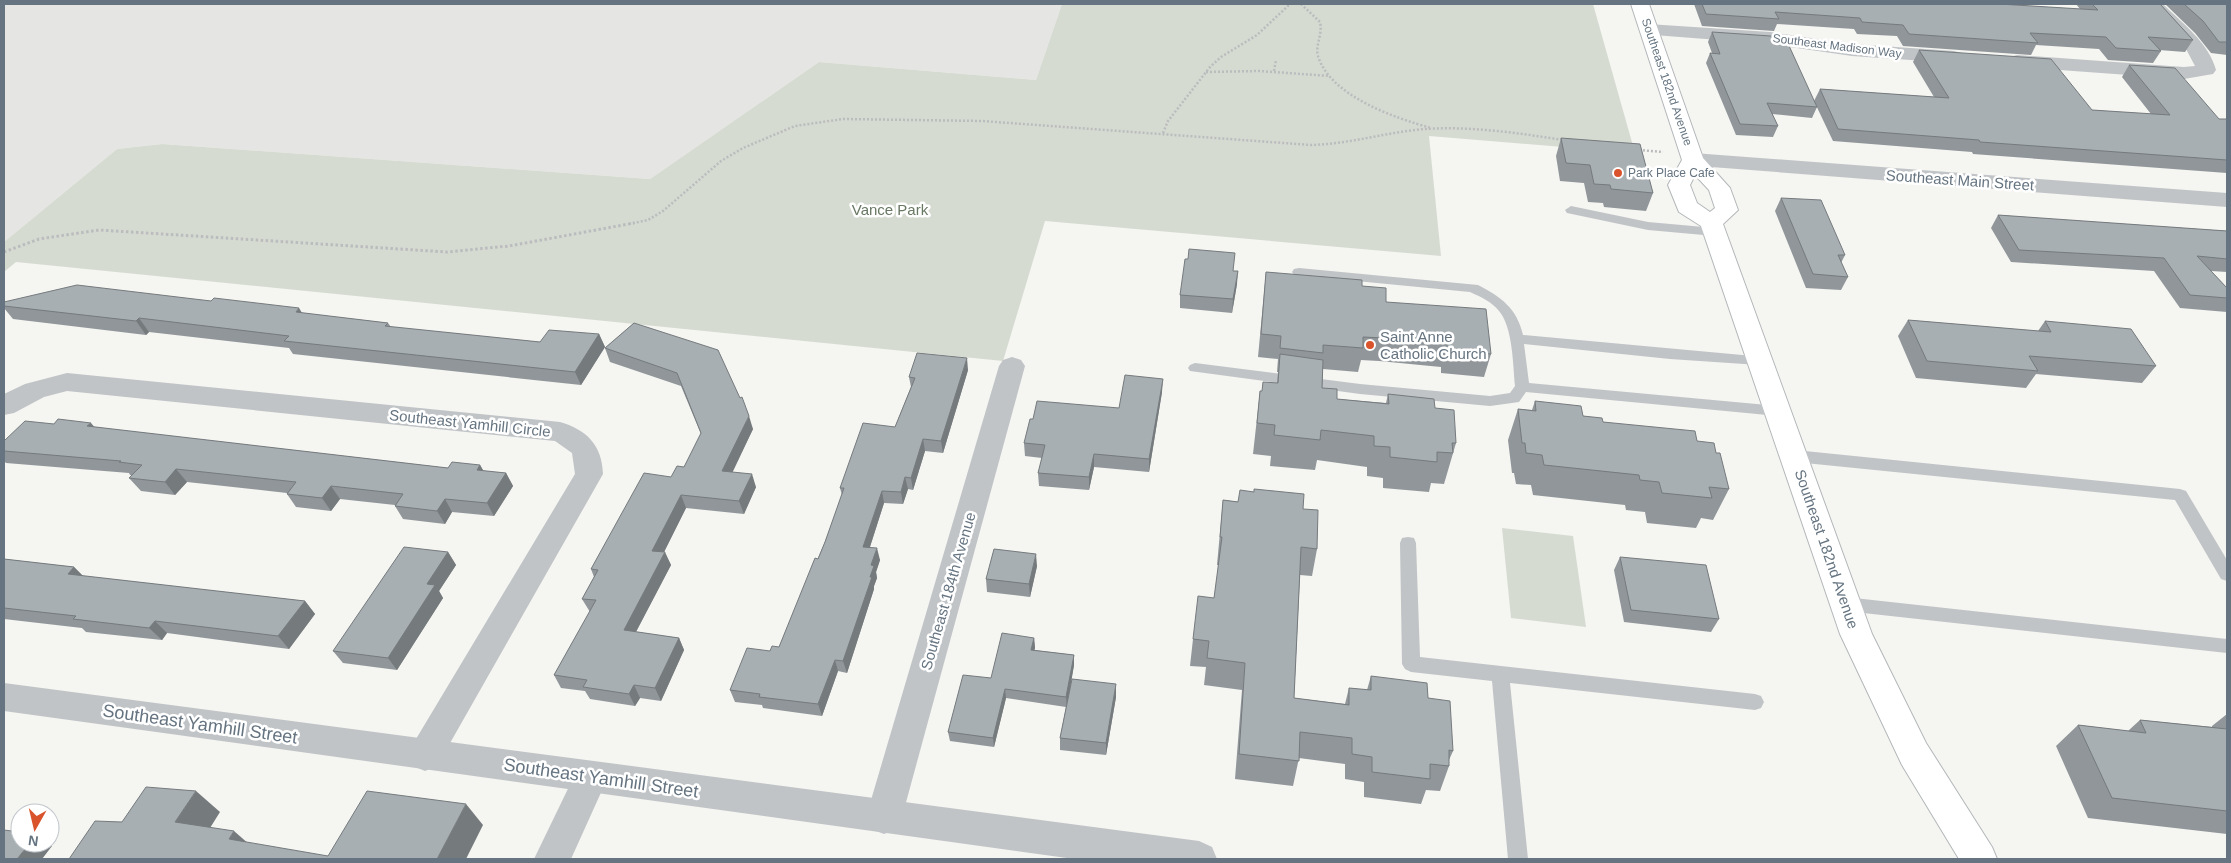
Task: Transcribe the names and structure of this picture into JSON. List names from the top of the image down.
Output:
{
  "streets": {
    "main road": ["Southeast 182nd Avenue"],
    "street": [
      "Southeast Madison Way",
      "Southeast Main Street",
      "Southeast Yamhill Circle",
      "Southeast 184th Avenue",
      "Southeast Yamhill Street"
    ]
  },
  "crossings": [
    ["Southeast Madison Way", "Southeast 182nd Avenue"],
    ["Southeast 182nd Avenue", "Southeast Main Street"],
    ["Southeast Yamhill Circle", "Southeast Yamhill Street"],
    ["Southeast 184th Avenue", "Southeast Yamhill Street"]
  ],
  "parks": ["Vance Park"],
  "places": ["Park Place Cafe", "Saint Anne Catholic Church"],
  "north": "bottom"
}
